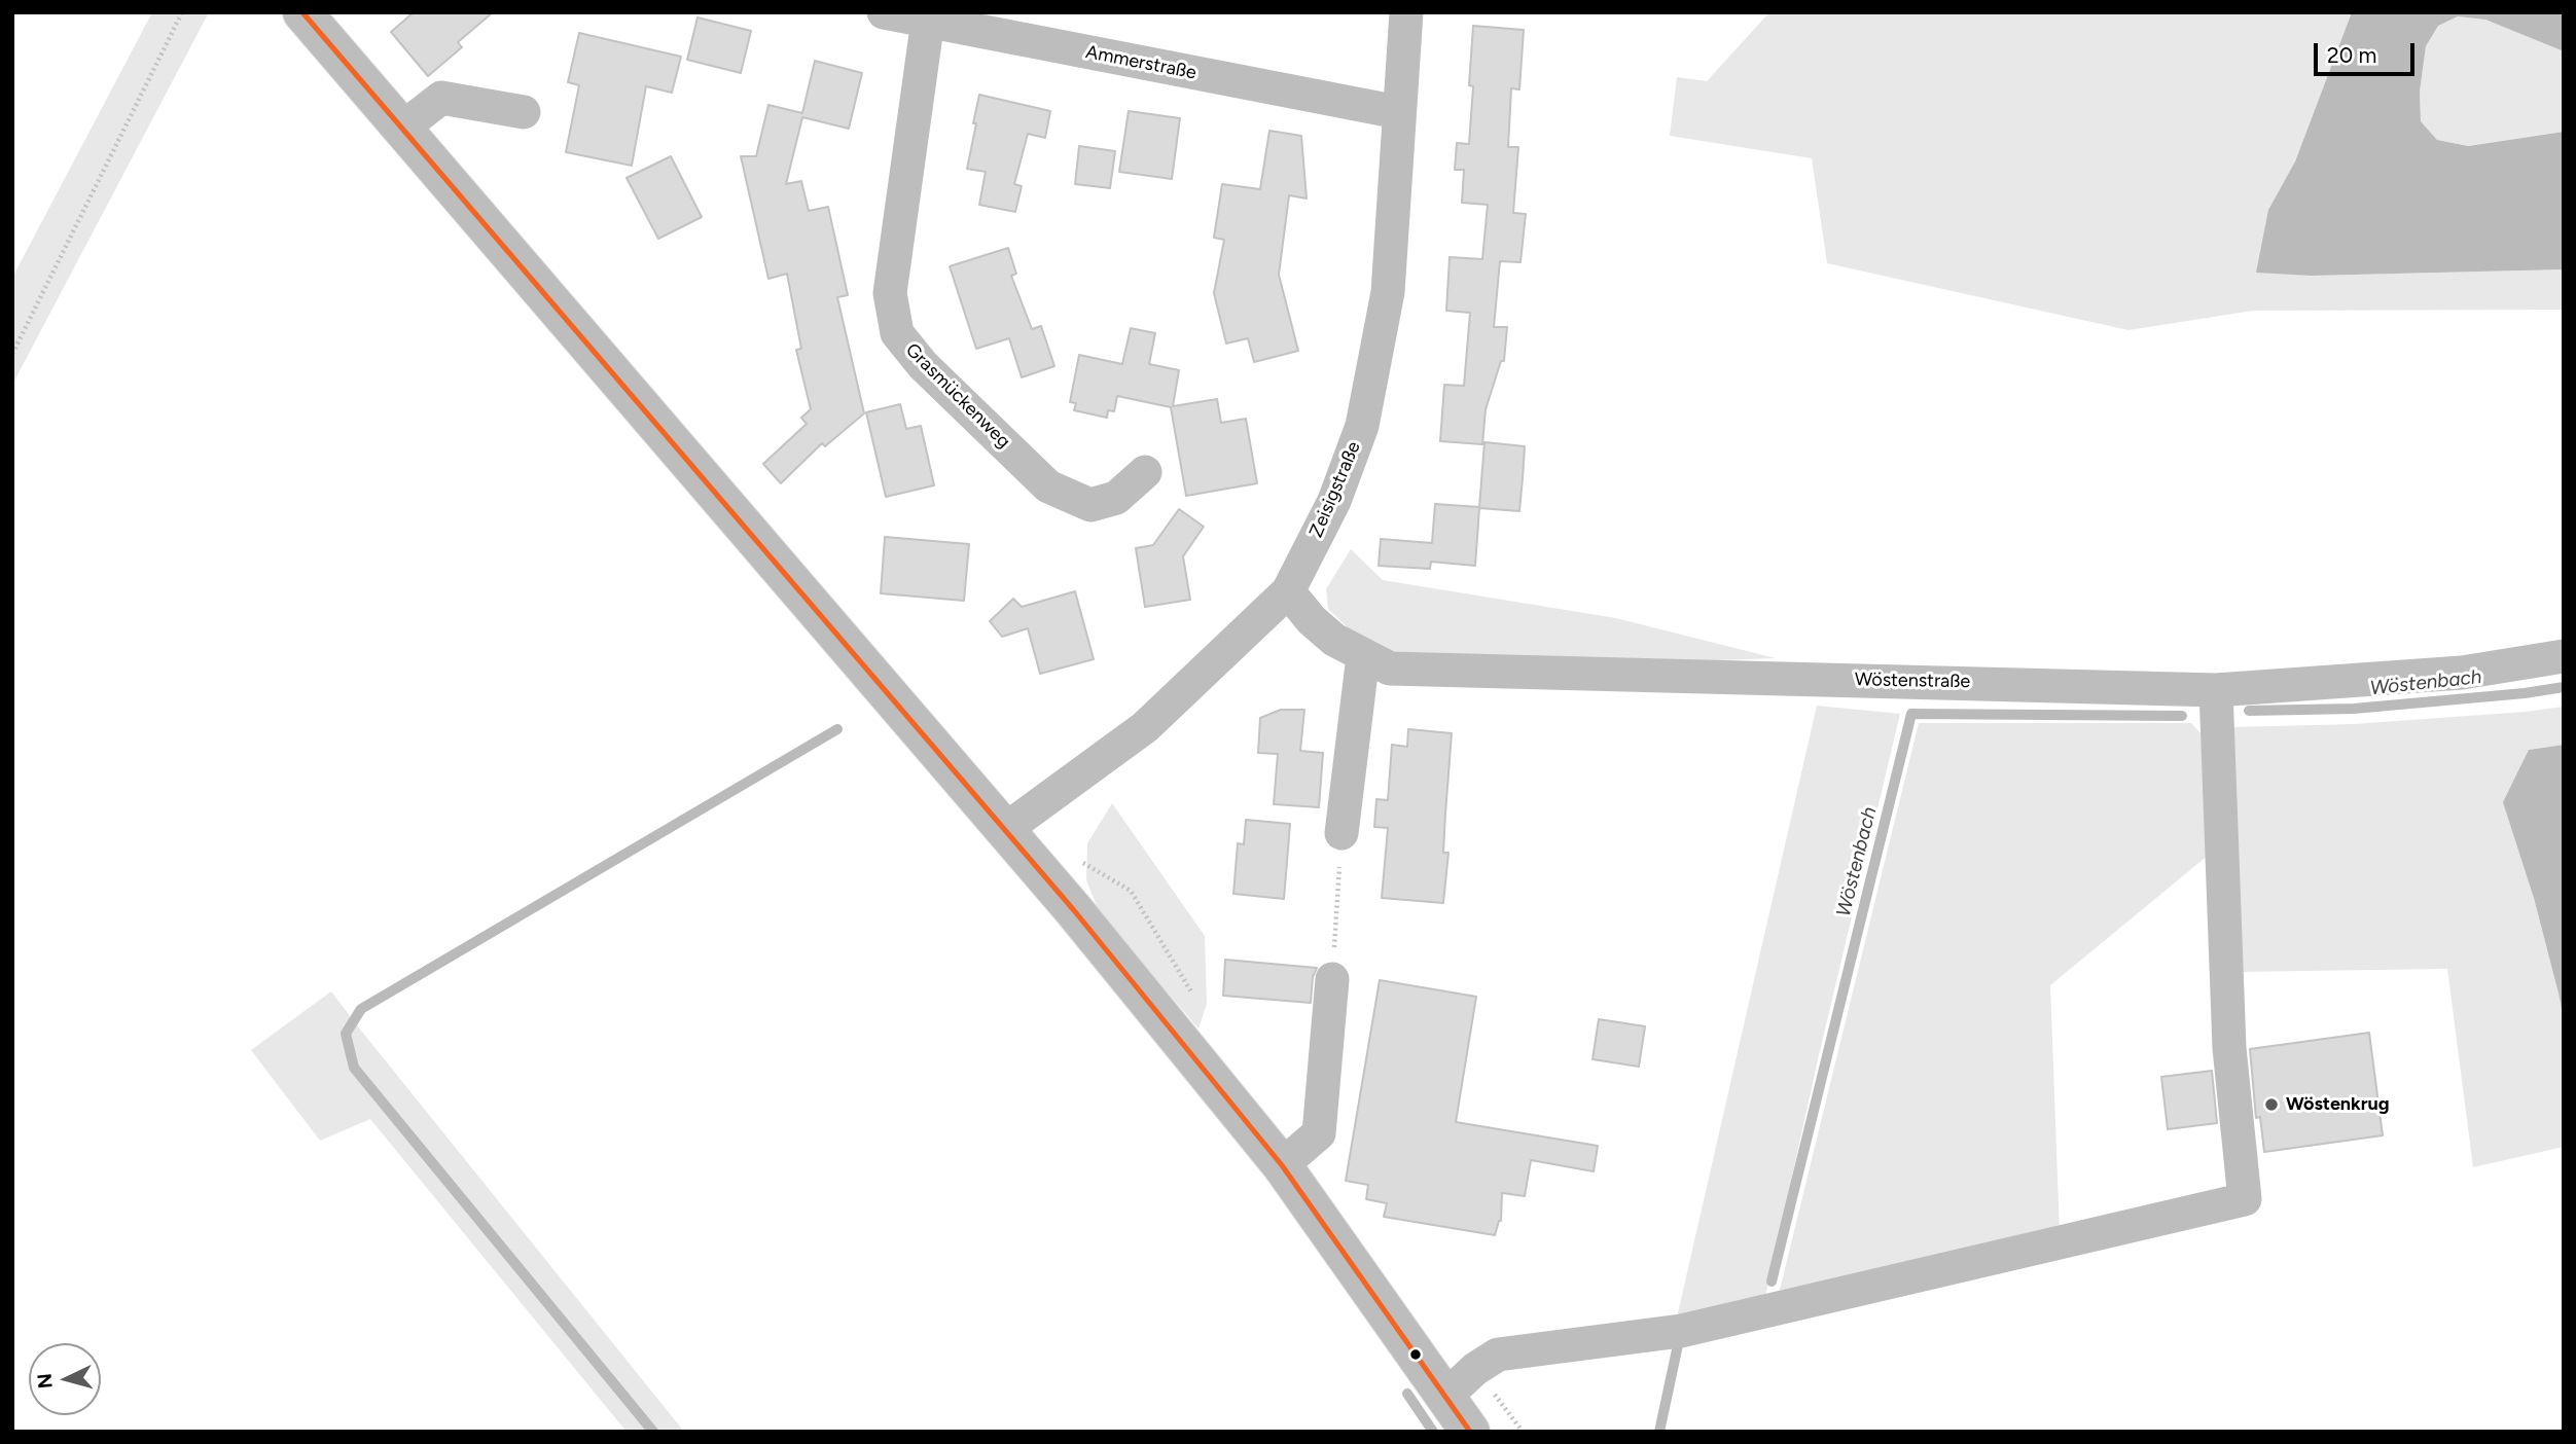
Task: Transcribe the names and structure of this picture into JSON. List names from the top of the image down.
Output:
{
  "streets": {
    "street": [
      "Ammerstraße",
      "Grasmückenweg",
      "Zeisigstraße",
      "Wöstenstraße"
    ]
  },
  "crossings": [
    ["Ammerstraße", "Grasmückenweg"],
    ["Ammerstraße", "Zeisigstraße"],
    ["Zeisigstraße", "Wöstenstraße"]
  ],
  "water": ["Wöstenbach"],
  "places": ["Wöstenkrug"],
  "scale_bar": "20 m",
  "north": "left"
}
